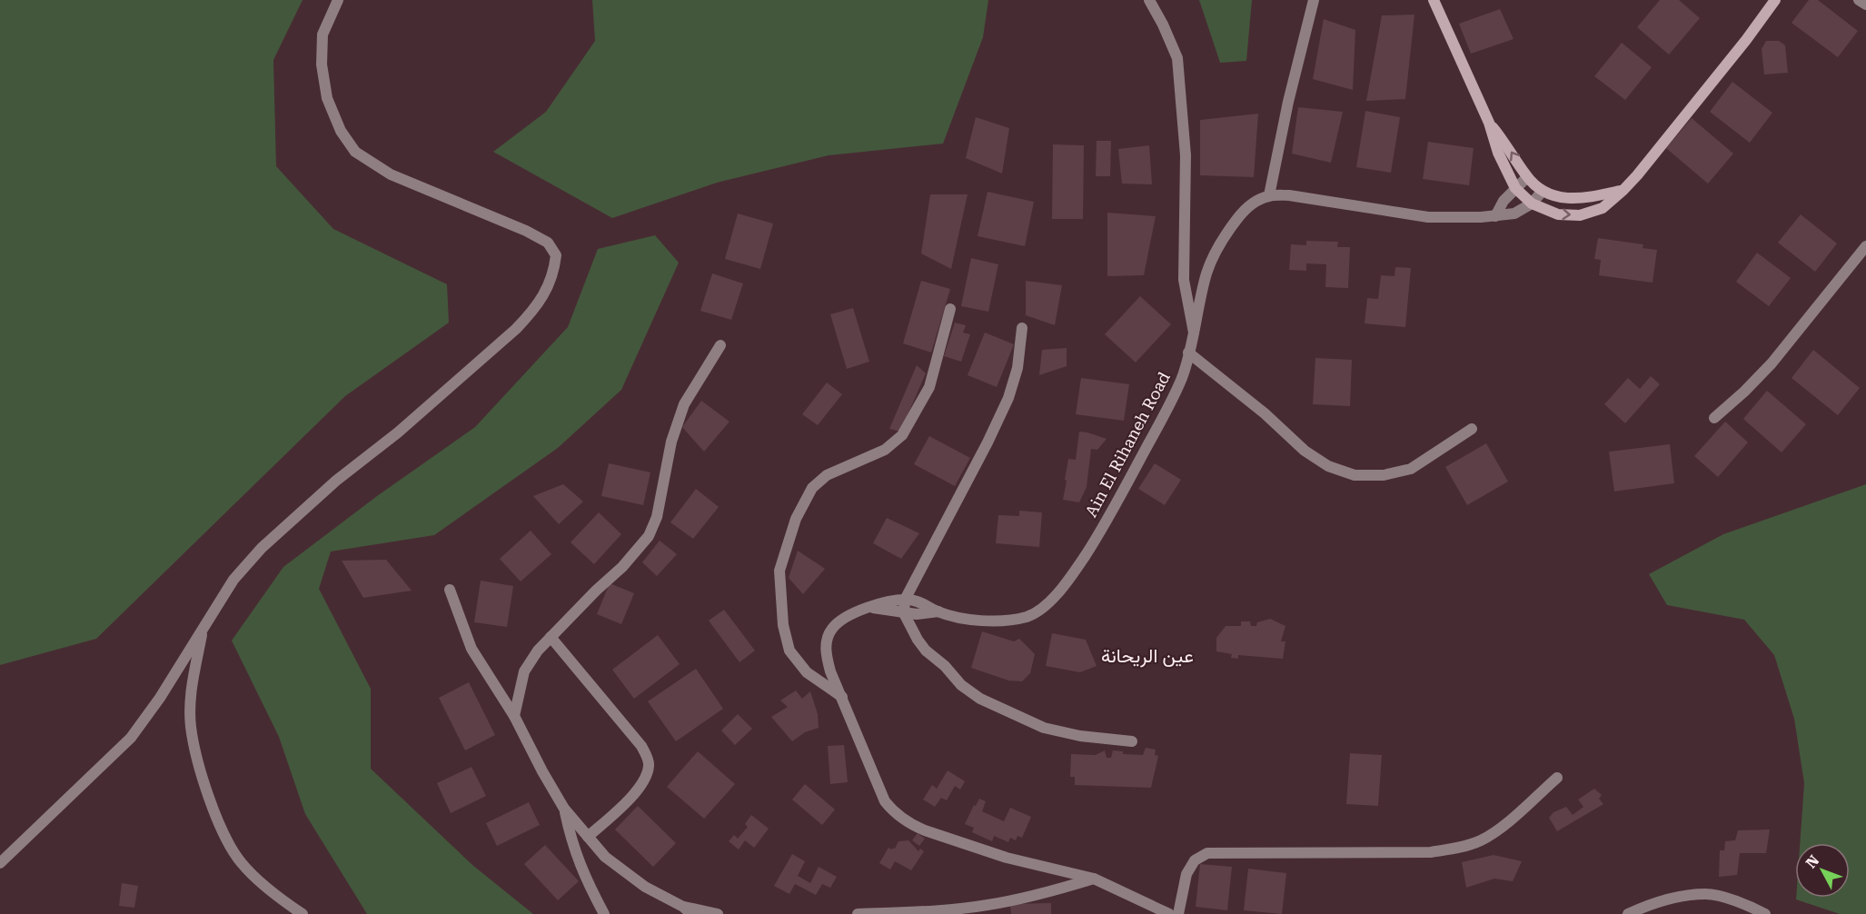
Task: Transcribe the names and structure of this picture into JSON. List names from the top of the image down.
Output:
{
  "streets": {
    "street": ["Ain El Rihaneh Road"]
  },
  "districts": ["عين الريحانة"],
  "north": "top left"
}
